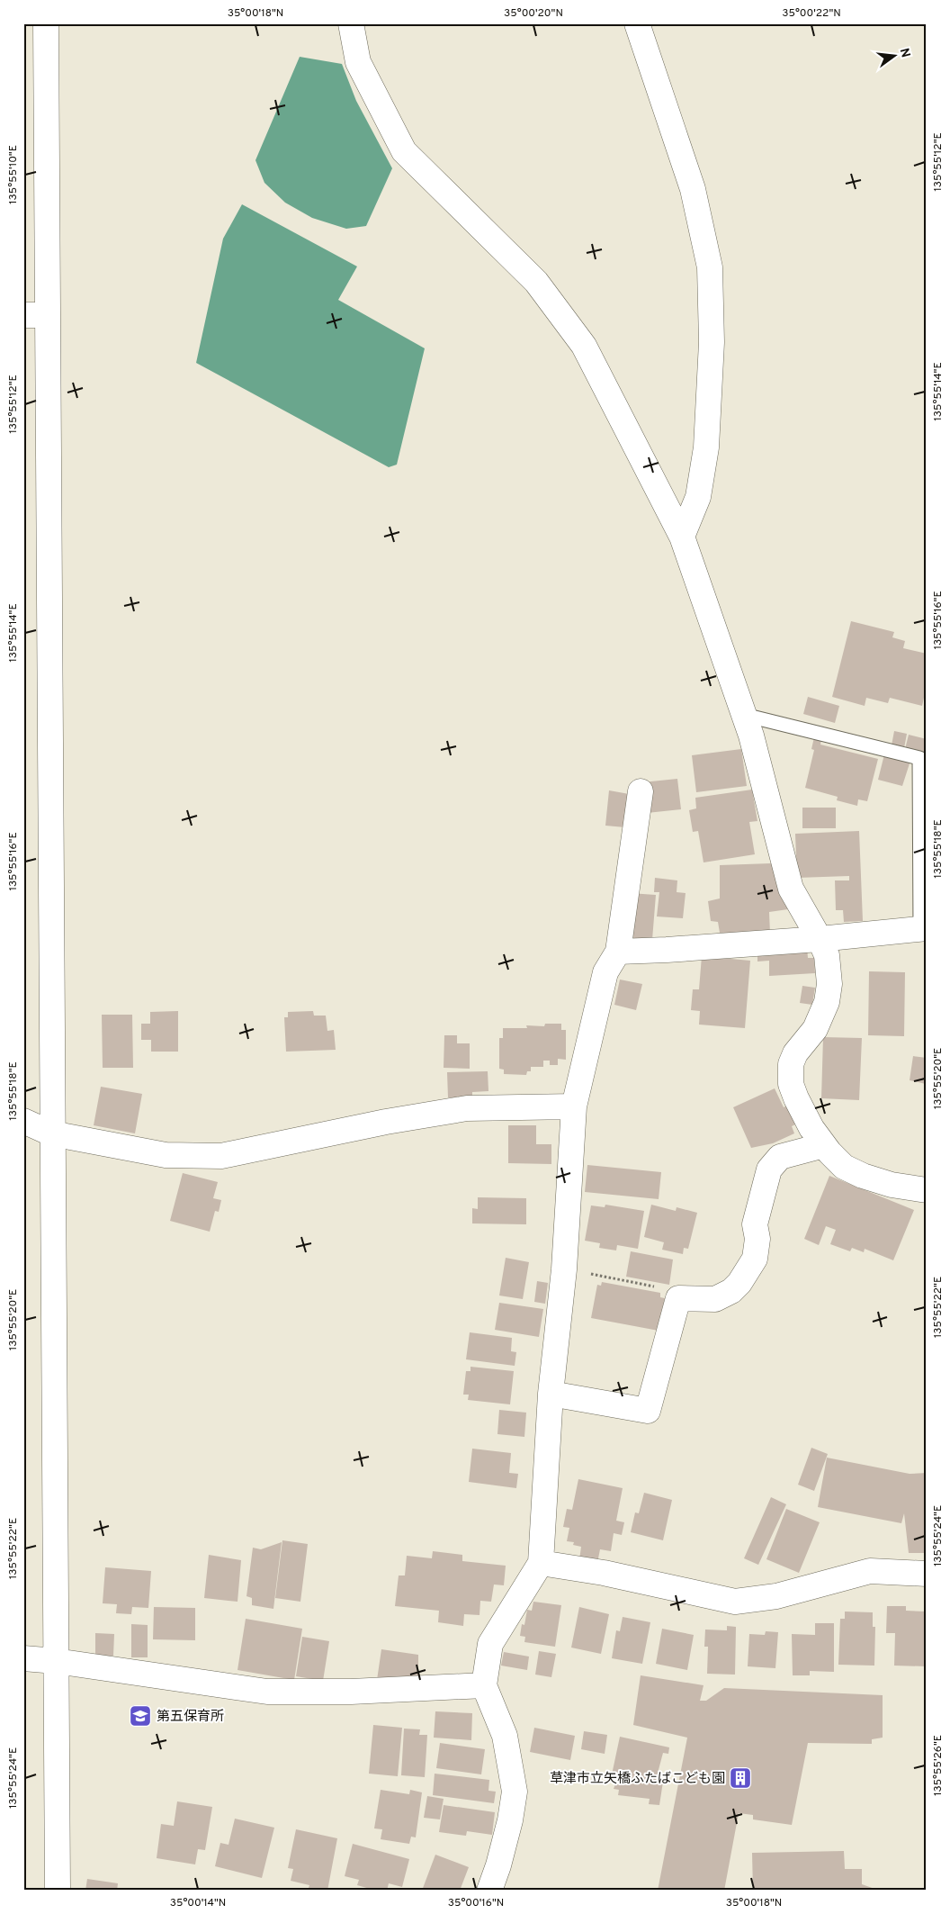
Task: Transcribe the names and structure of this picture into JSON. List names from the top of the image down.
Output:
{
  "places": {
    "school or university": ["第五保育所"],
    "building": ["草津市立矢橋ふたばこども園"]
  },
  "north": "right",
  "coordinates": [
    "35°00'18\"N",
    "35°00'20\"N",
    "35°00'22\"N",
    "135°55'12\"E",
    "135°55'10\"E",
    "135°55'14\"E",
    "135°55'16\"E",
    "135°55'18\"E",
    "135°55'20\"E",
    "135°55'22\"E",
    "135°55'24\"E",
    "135°55'26\"E",
    "35°00'14\"N",
    "35°00'16\"N"
  ]
}
